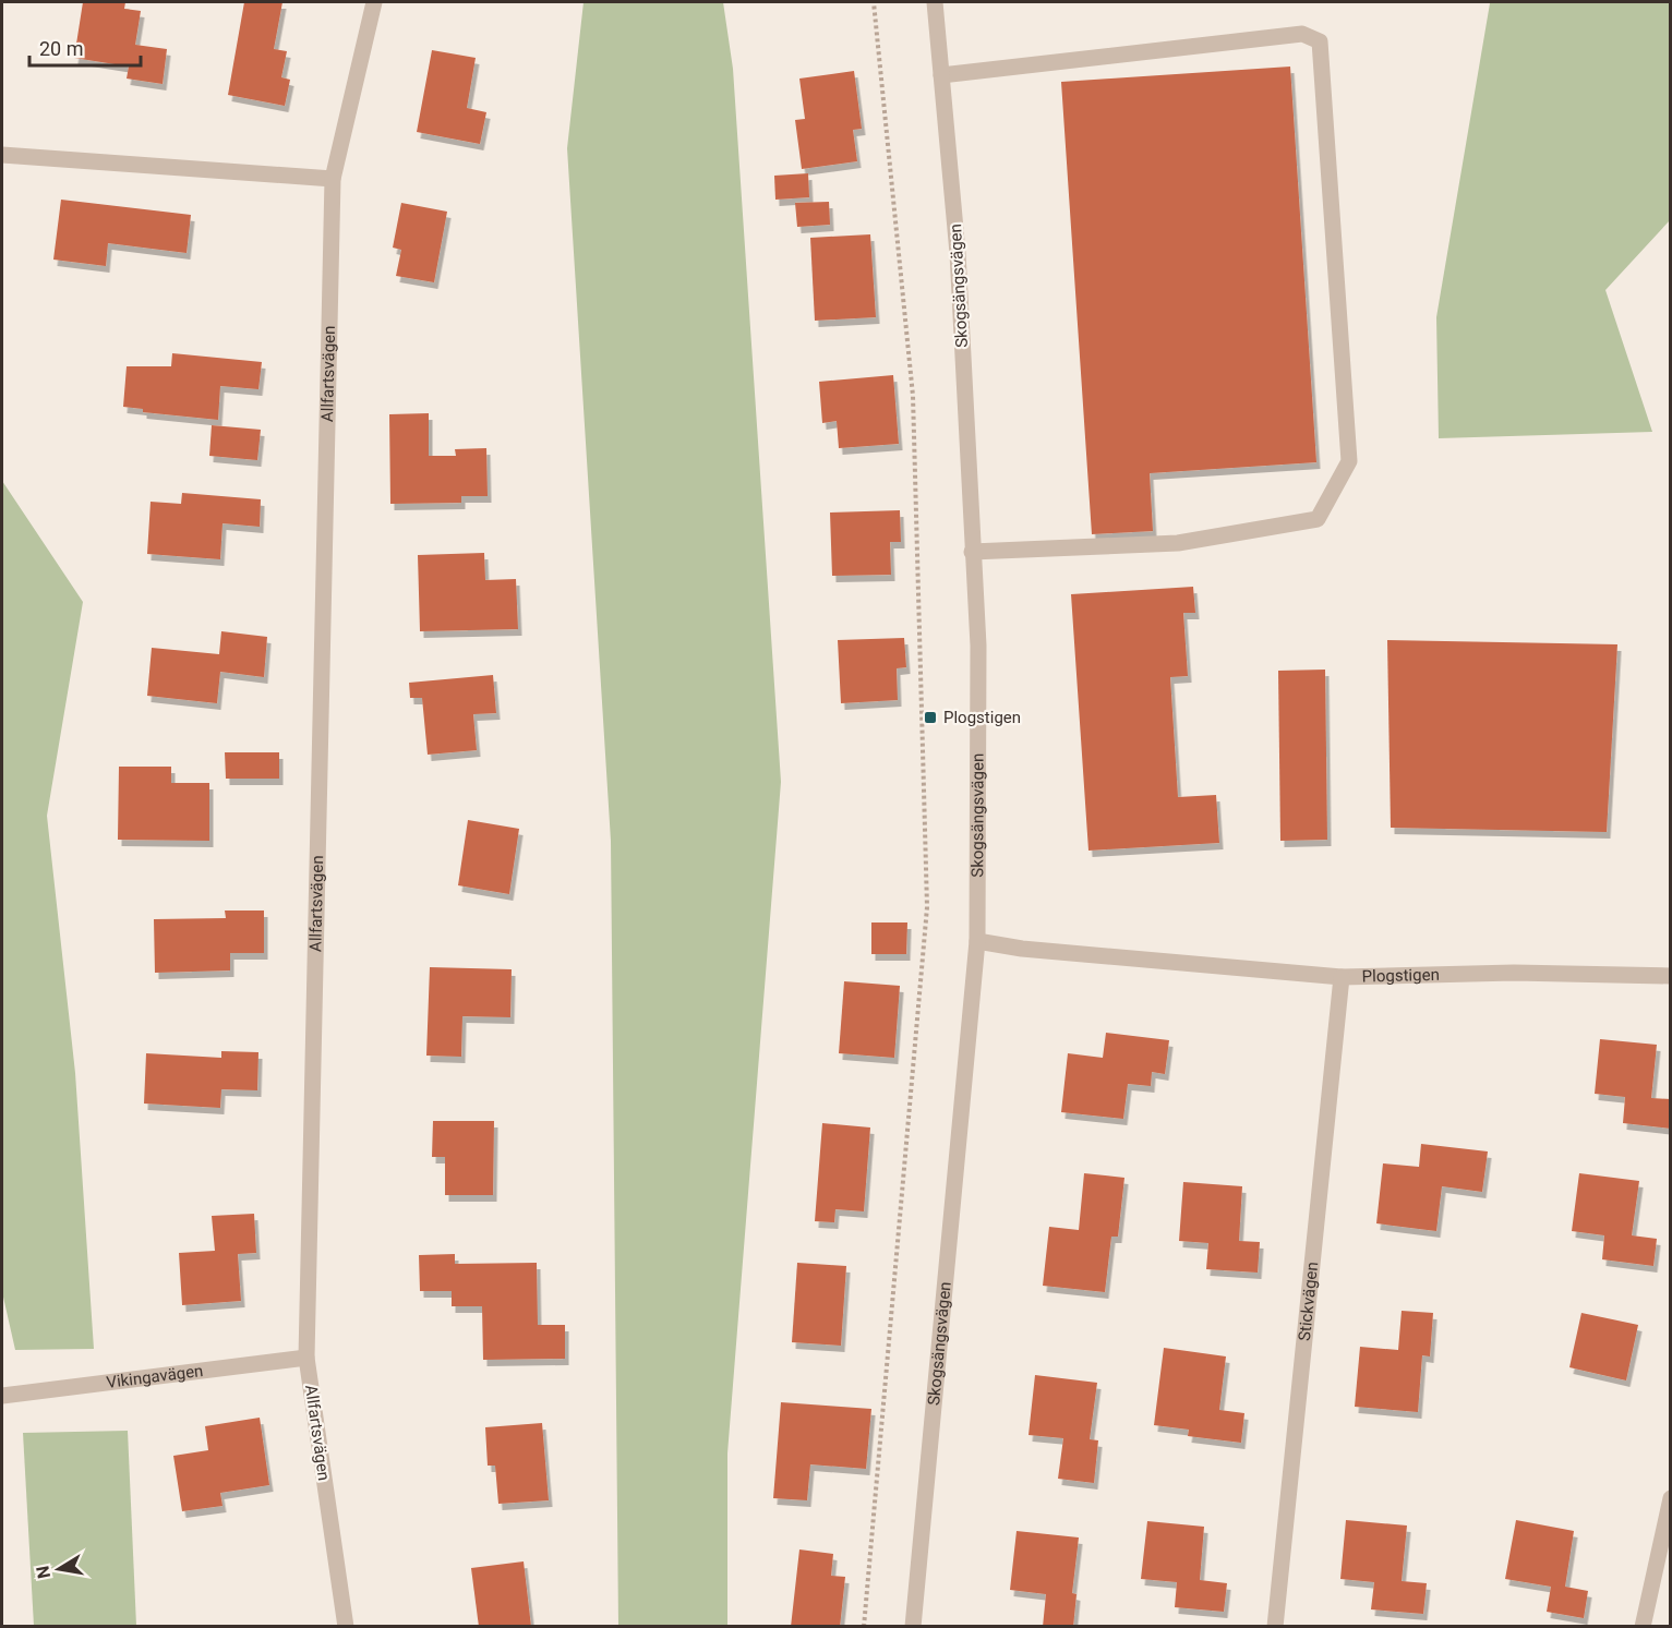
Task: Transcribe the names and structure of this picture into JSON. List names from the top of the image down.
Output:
{
  "streets": {
    "street": [
      "Skogsängsvägen",
      "Allfartsvägen",
      "Plogstigen",
      "Stickvägen",
      "Vikingavägen"
    ]
  },
  "crossings": [
    ["Skogsängsvägen", "Plogstigen"],
    ["Allfartsvägen", "Vikingavägen"],
    ["Plogstigen", "Stickvägen"]
  ],
  "places": {
    "transit": ["Plogstigen"]
  },
  "scale_bar": "20 m",
  "north": "left"
}
